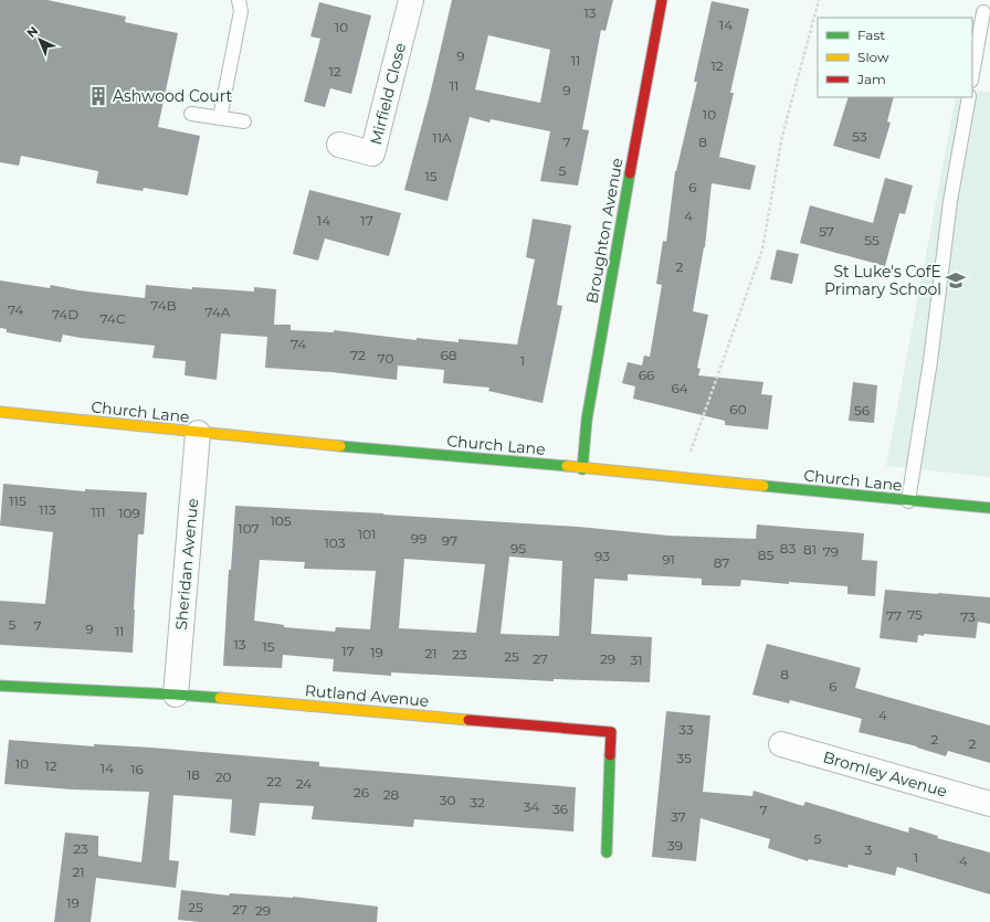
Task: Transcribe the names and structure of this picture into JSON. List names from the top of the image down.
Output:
{
  "streets": {
    "street": [
      "Mirfield Close",
      "Broughton Avenue",
      "Church Lane",
      "Sheridan Avenue",
      "Rutland Avenue",
      "Bromley Avenue"
    ]
  },
  "crossings": [
    ["Broughton Avenue", "Church Lane"],
    ["Church Lane", "Sheridan Avenue"],
    ["Sheridan Avenue", "Rutland Avenue"]
  ],
  "places": {
    "building": ["Ashwood Court"],
    "school or university": ["St Luke's CofE Primary School"]
  },
  "house_numbers": [
    "13",
    "14",
    "10",
    "9",
    "11",
    "12",
    "12",
    "11",
    "9",
    "10",
    "53",
    "11A",
    "7",
    "8",
    "5",
    "15",
    "6",
    "4",
    "14",
    "17",
    "57",
    "55",
    "2",
    "74B",
    "74",
    "74A",
    "74D",
    "74C",
    "74",
    "72",
    "68",
    "70",
    "1",
    "66",
    "64",
    "60",
    "56",
    "115",
    "113",
    "111",
    "109",
    "105",
    "107",
    "101",
    "99",
    "97",
    "103",
    "95",
    "83",
    "81",
    "79",
    "85",
    "93",
    "91",
    "87",
    "75",
    "77",
    "73",
    "5",
    "7",
    "9",
    "11",
    "13",
    "15",
    "17",
    "19",
    "21",
    "23",
    "25",
    "27",
    "29",
    "31",
    "8",
    "6",
    "4",
    "33",
    "2",
    "2",
    "35",
    "10",
    "12",
    "14",
    "16",
    "18",
    "20",
    "22",
    "24",
    "26",
    "28",
    "30",
    "32",
    "34",
    "36",
    "7",
    "37",
    "5",
    "39",
    "23",
    "3",
    "1",
    "4",
    "21",
    "19",
    "25",
    "27",
    "29"
  ],
  "legend": ["Fast", "Slow", "Jam"],
  "north": "top left"
}
